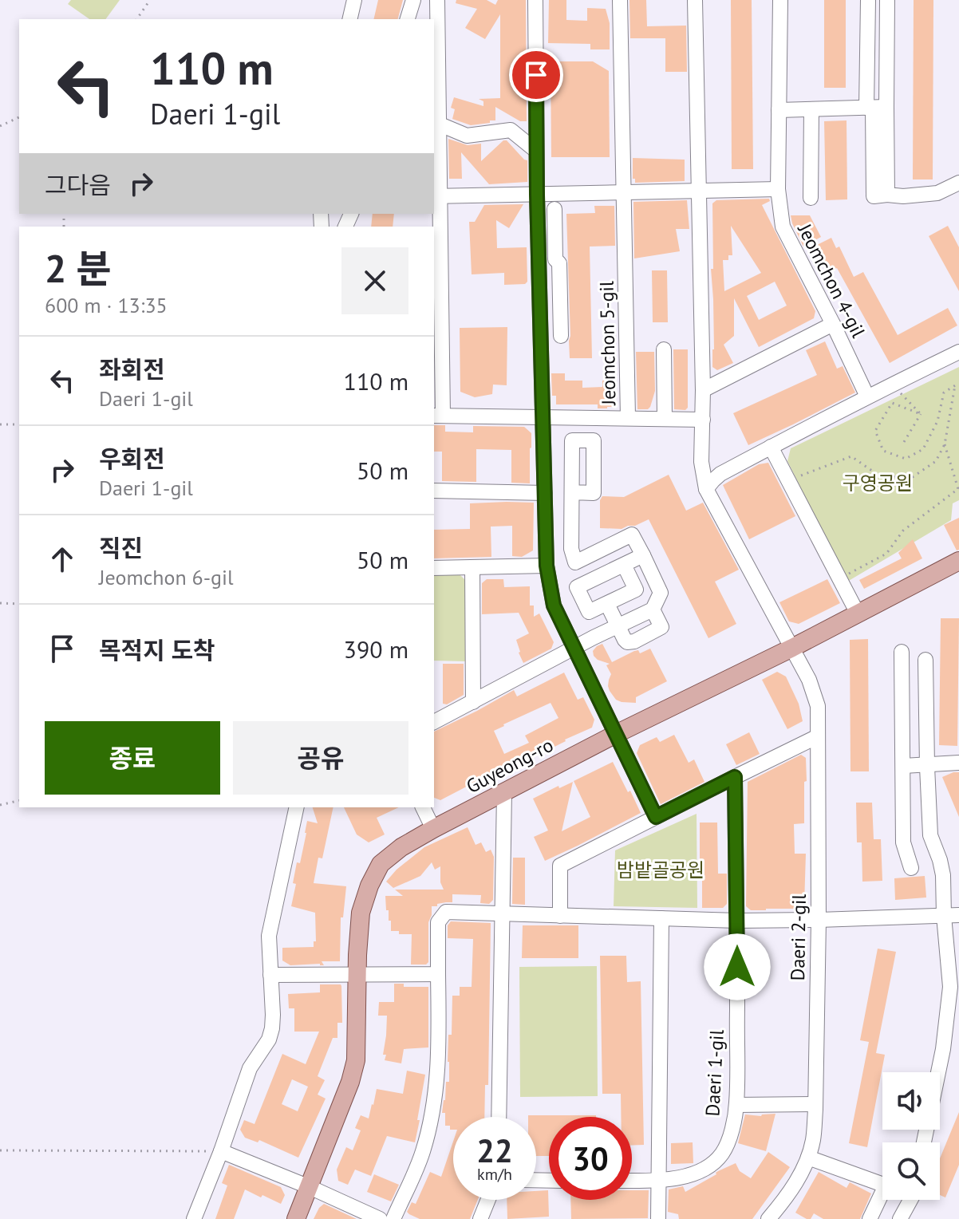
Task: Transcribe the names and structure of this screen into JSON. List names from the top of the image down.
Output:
{
  "streets": {
    "main road": ["Guyeong-ro"],
    "street": [
      "Jeomchon 4-gil",
      "Jeomchon 5-gil",
      "Daeri 2-gil",
      "Daeri 1-gil"
    ]
  },
  "crossings": [
    ["Guyeong-ro", "Daeri 2-gil"]
  ],
  "parks": ["구영공원", "밤밭골공원"],
  "page": {
    "turn": ["110 m", "Daeri 1-gil"],
    "then": "그다음",
    "heading": ["2 분", "600 m · 13:35"],
    "list": [
      {
        "name": "좌회전",
        "note": "Daeri 1-gil",
        "value": "110 m"
      },
      {
        "name": "우회전",
        "note": "Daeri 1-gil",
        "value": "50 m"
      },
      {
        "name": "직진",
        "note": "Jeomchon 6-gil",
        "value": "50 m"
      },
      {
        "name": "목적지 도착",
        "value": "390 m"
      }
    ],
    "buttons": ["종료", "공유"],
    "speed": "22 km/h",
    "limit": "30"
  }
}
